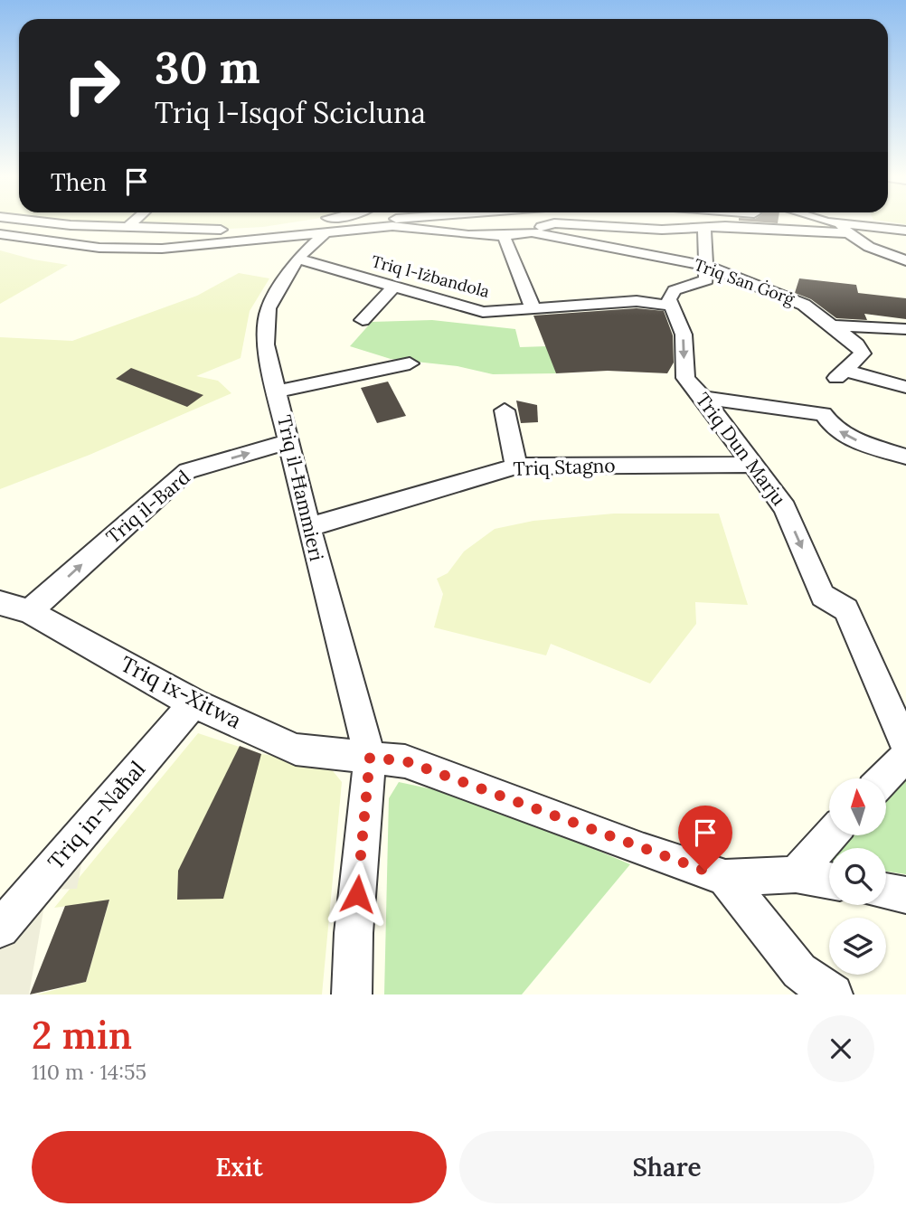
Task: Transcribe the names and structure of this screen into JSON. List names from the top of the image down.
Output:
{
  "streets": {
    "street": [
      "Triq l-Iżbandola",
      "Triq San Ġorġ",
      "Triq Dun Marju",
      "Triq Stagno",
      "Triq il-Ħammieri",
      "Triq il-Bard",
      "Triq ix-Xitwa",
      "Triq in-Naħal"
    ]
  },
  "crossings": [
    ["Triq l-Iżbandola", "Triq Dun Marju"],
    ["Triq l-Iżbandola", "Triq il-Ħammieri"],
    ["Triq San Ġorġ", "Triq il-Ħammieri"],
    ["Triq Dun Marju", "Triq Stagno"],
    ["Triq Stagno", "Triq il-Ħammieri"],
    ["Triq il-Ħammieri", "Triq il-Bard"],
    ["Triq il-Ħammieri", "Triq ix-Xitwa"],
    ["Triq il-Bard", "Triq ix-Xitwa"],
    ["Triq ix-Xitwa", "Triq in-Naħal"]
  ],
  "one_way": ["Triq Dun Marju", "Triq il-Bard"],
  "north": "top",
  "page": {
    "turn": ["30 m", "Triq l-Isqof Scicluna"],
    "then": "Then",
    "heading": ["2 min", "110 m · 14:55"],
    "buttons": ["Exit", "Share"]
  }
}
